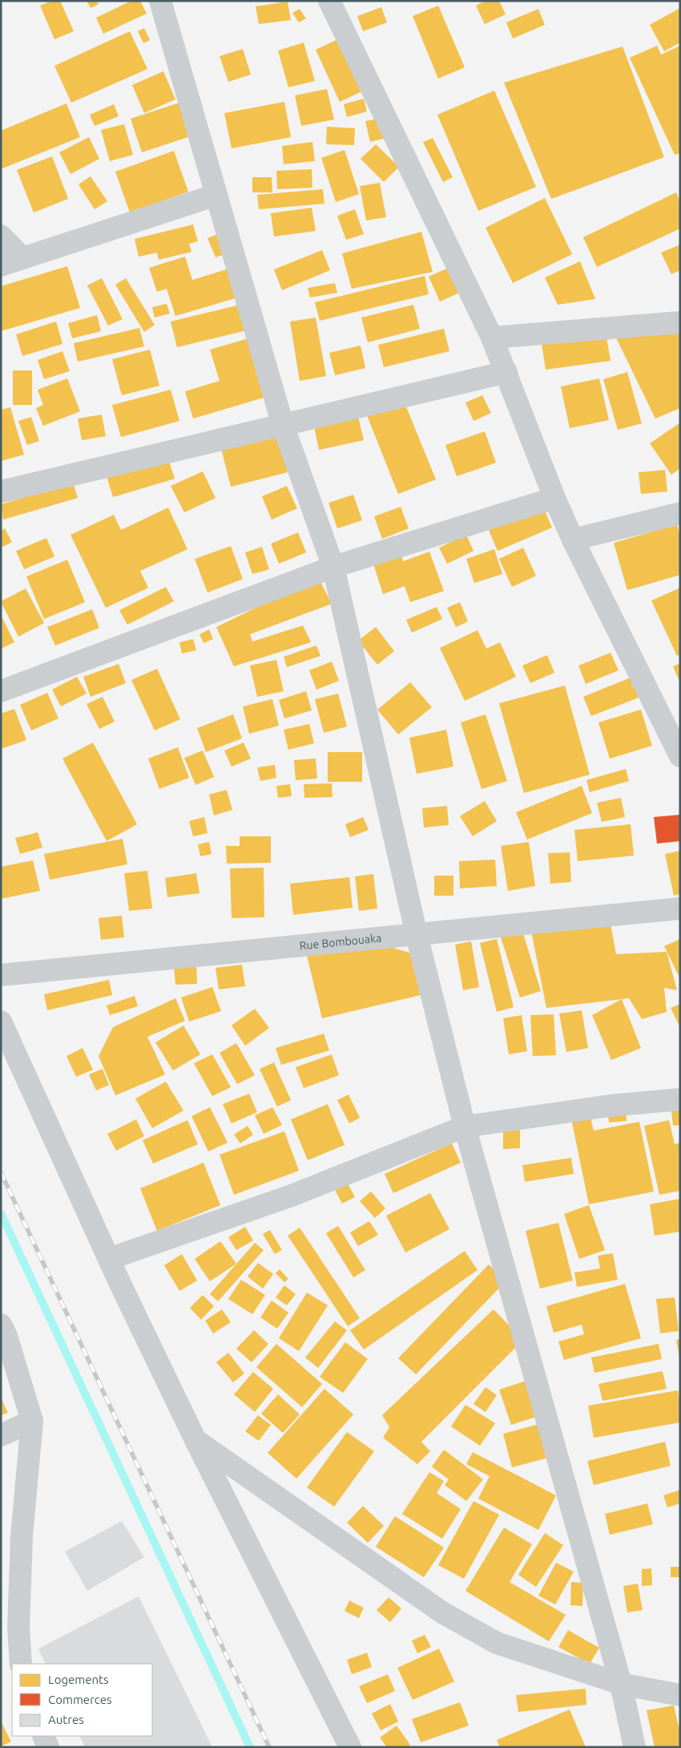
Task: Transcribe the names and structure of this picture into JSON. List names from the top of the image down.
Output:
{
  "streets": {
    "street": ["Rue Bombouaka"]
  },
  "legend": ["Logements", "Commerces", "Autres"]
}
